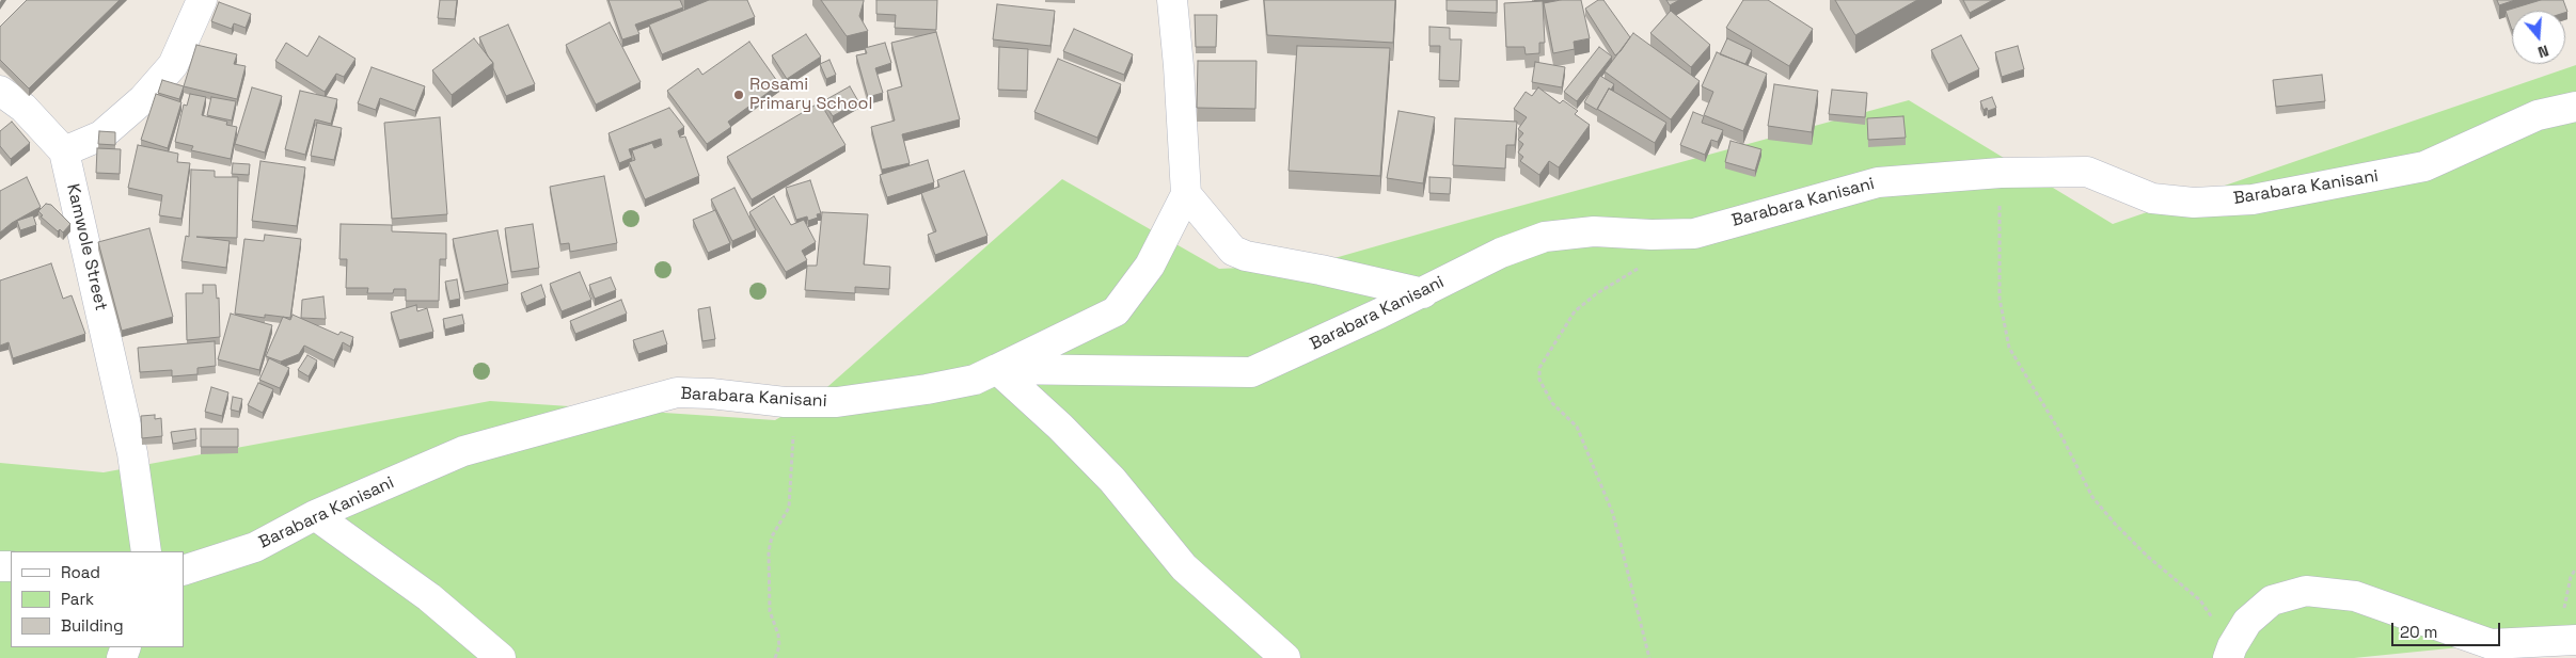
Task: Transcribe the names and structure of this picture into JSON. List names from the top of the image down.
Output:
{
  "streets": {
    "street": ["Barabara Kanisani", "Kamwole Street"]
  },
  "places": ["Rosami Primary School"],
  "legend": ["Road", "Park", "Building"],
  "scale_bar": "20 m",
  "north": "bottom"
}
